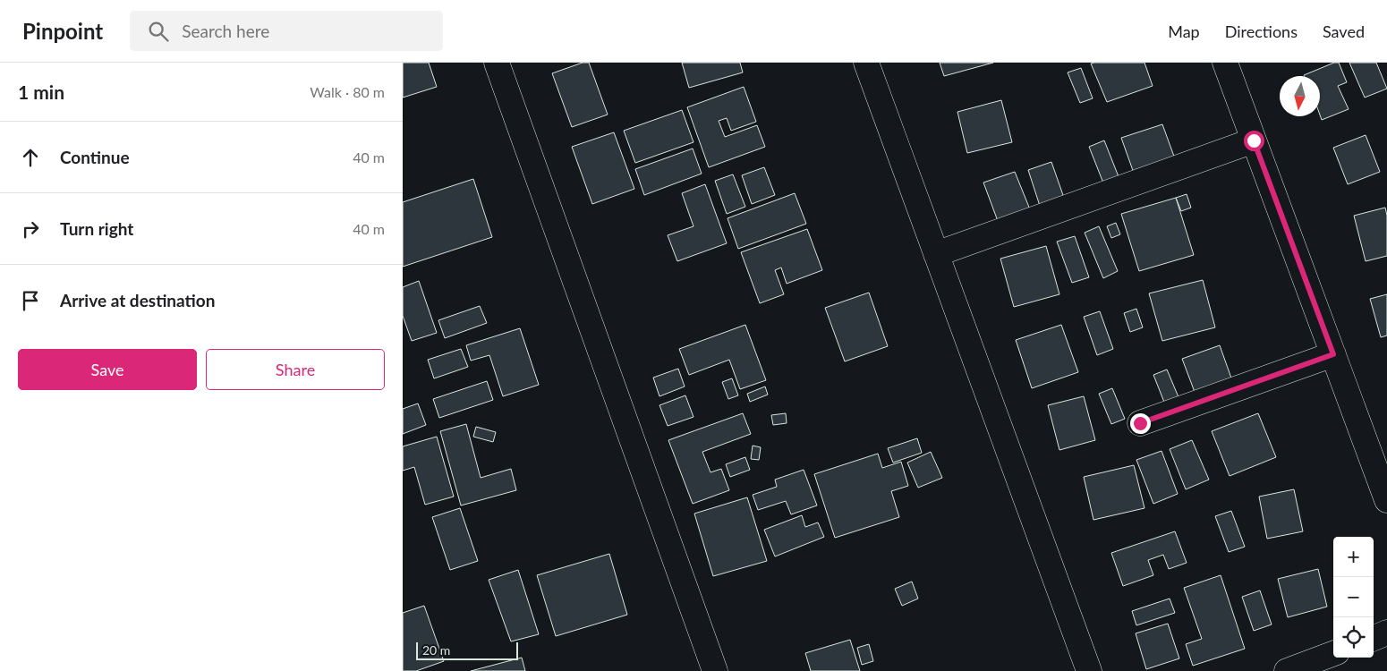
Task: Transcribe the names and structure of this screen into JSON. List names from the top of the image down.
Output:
{
  "scale_bar": "20 m",
  "north": "bottom",
  "page": {
    "header": "Pinpoint",
    "search": "Search here",
    "nav": ["Map", "Directions", "Saved"],
    "heading": ["1 min", "Walk · 80 m"],
    "list": [
      ["Continue", "40 m"],
      ["Turn right", "40 m"],
      "Arrive at destination"
    ],
    "buttons": ["Save", "Share"],
    "map_buttons": ["+", "−"],
    "scale": "20 m"
  }
}
